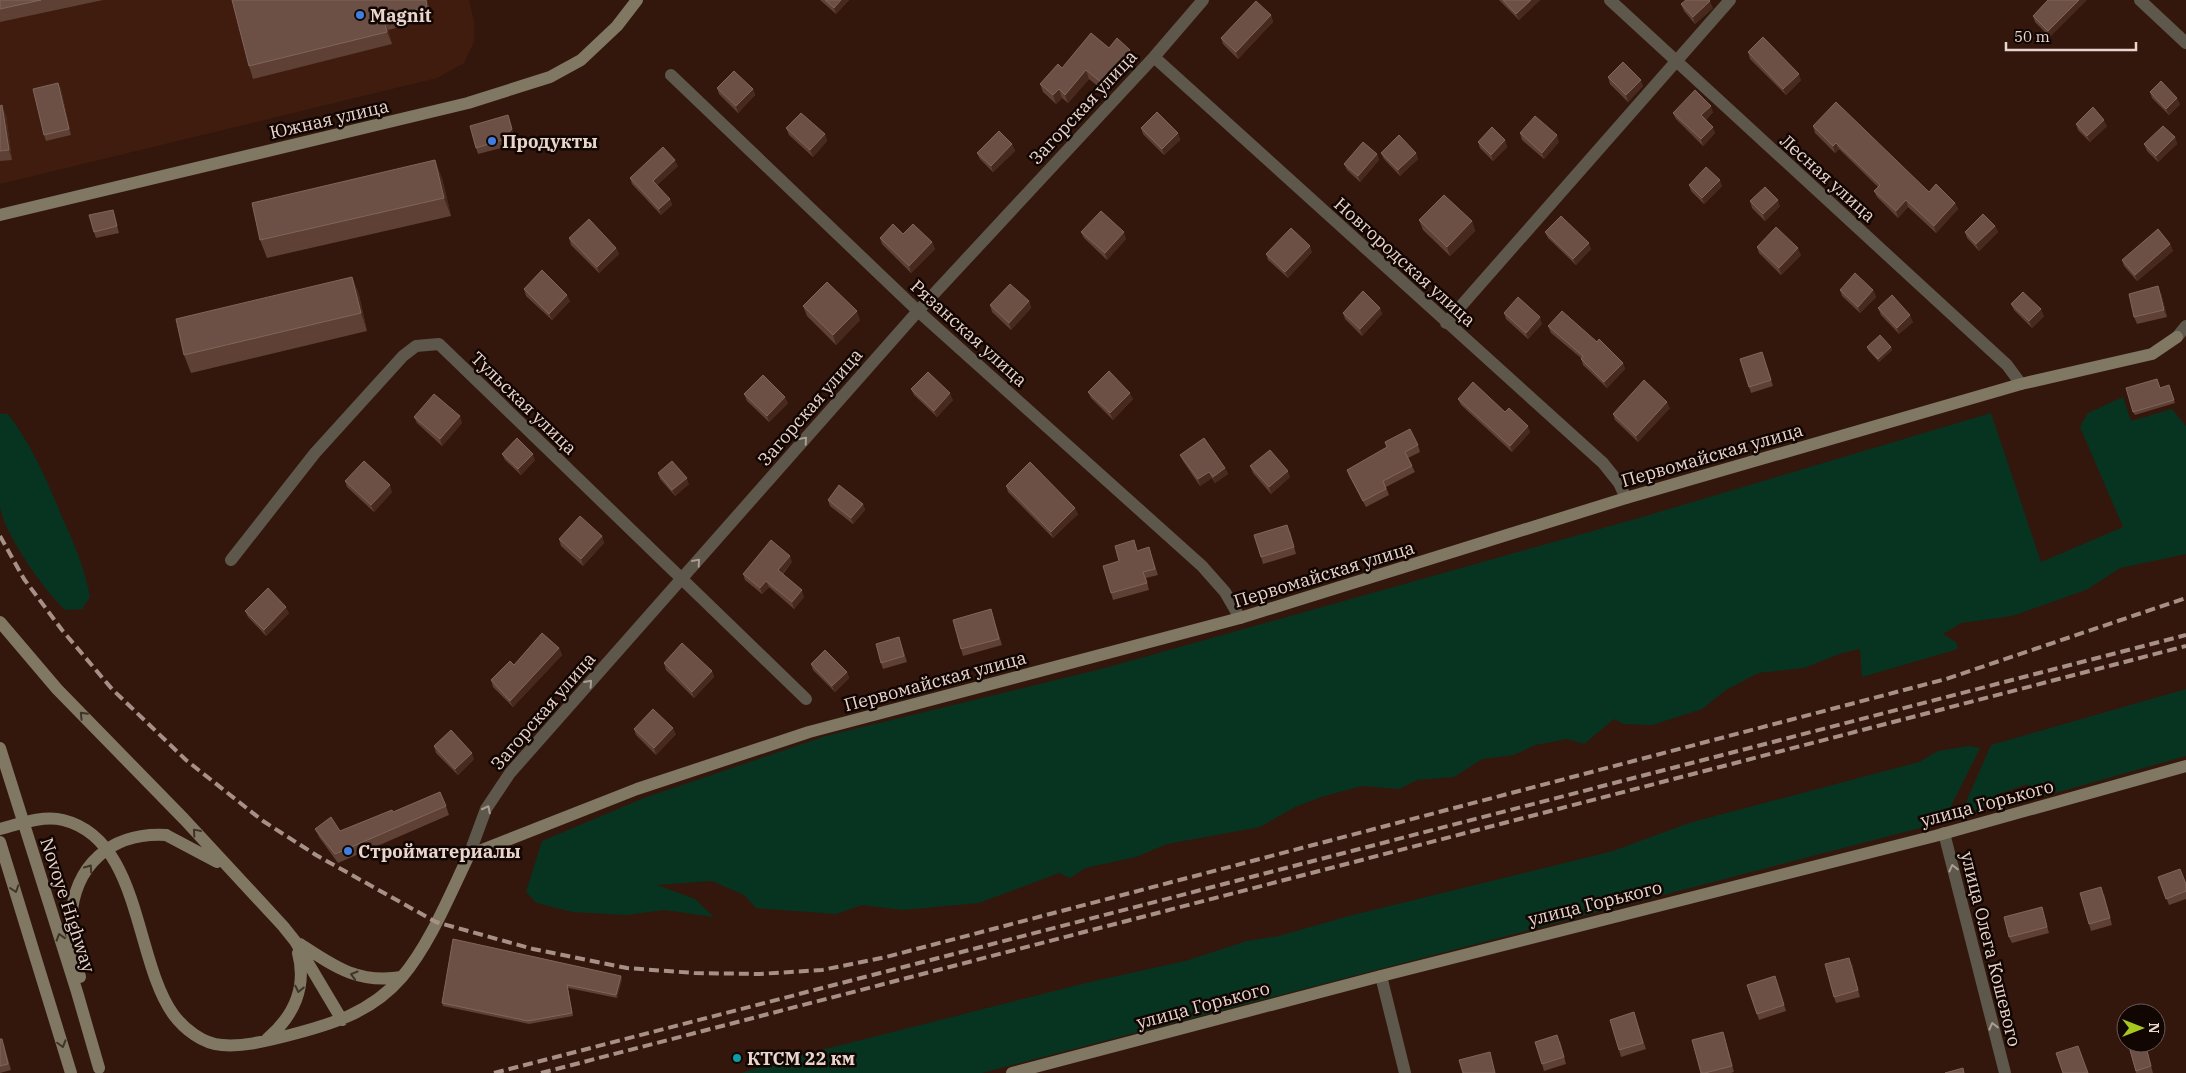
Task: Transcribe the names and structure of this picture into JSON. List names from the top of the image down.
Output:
{
  "streets": {
    "street": [
      "Загорская улица",
      "Южная улица",
      "Лесная улица",
      "Новгородская улица",
      "Рязанская улица",
      "Тульская улица",
      "Первомайская улица",
      "улица Горького",
      "Novoye Highway",
      "улица Олега Кошевого"
    ]
  },
  "crossings": [
    ["Загорская улица", "Новгородская улица"],
    ["Загорская улица", "Рязанская улица"],
    ["Загорская улица", "Тульская улица"],
    ["Загорская улица", "Первомайская улица"],
    ["Лесная улица", "Первомайская улица"],
    ["Новгородская улица", "Первомайская улица"],
    ["Рязанская улица", "Первомайская улица"],
    ["улица Горького", "улица Олега Кошевого"]
  ],
  "one_way": ["Загорская улица", "улица Олега Кошевого"],
  "places": [
    "Magnit",
    "Продукты",
    "Стройматериалы",
    "КТСМ 22 км"
  ],
  "scale_bar": "50 m",
  "north": "right"
}
